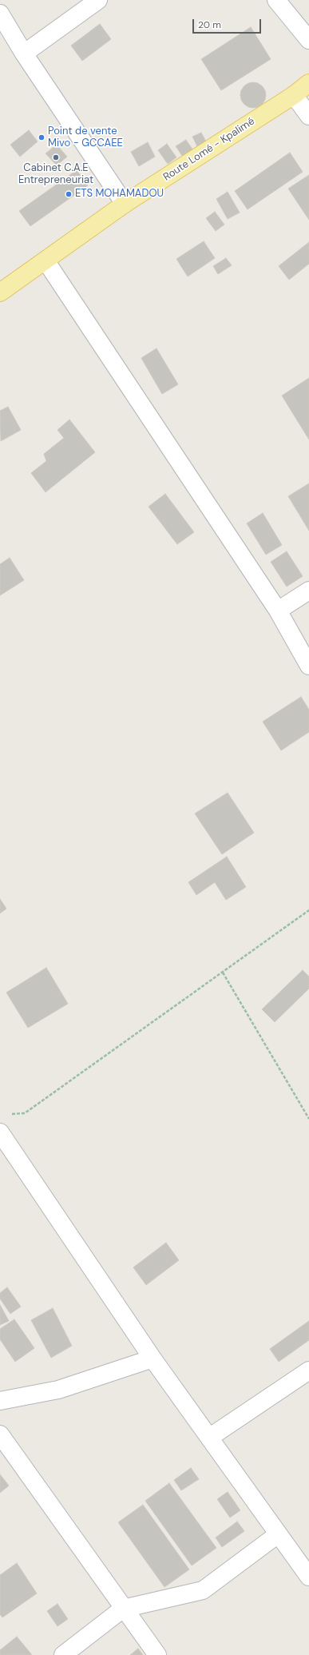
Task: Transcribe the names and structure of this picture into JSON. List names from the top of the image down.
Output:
{
  "streets": {
    "main road": ["Route Lomé - Kpalimé"]
  },
  "places": ["Point de vente Mivo - GCCAEE", "Cabinet C.A.E Entrepreneuriat", "ETS MOHAMADOU"],
  "scale_bar": "20 m"
}
